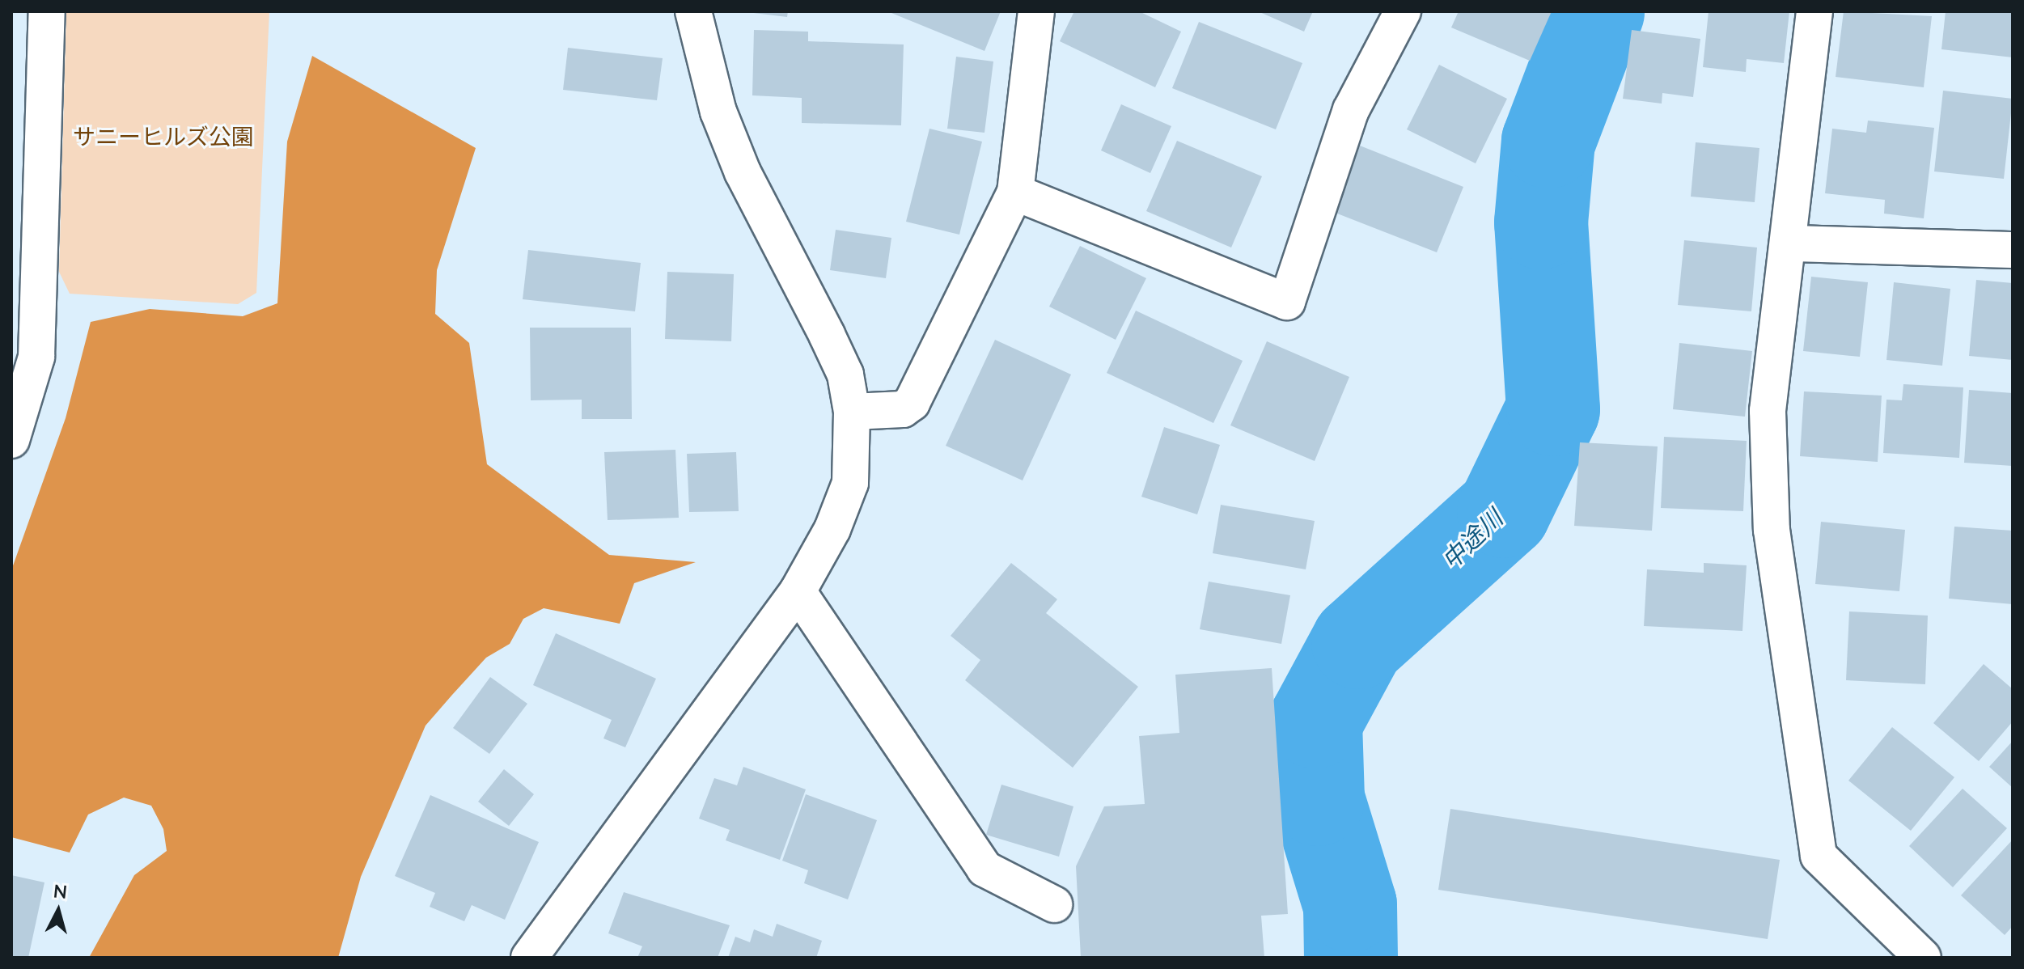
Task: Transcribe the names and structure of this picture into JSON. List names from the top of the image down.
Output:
{
  "water": ["中途川"],
  "parks": ["サニーヒルズ公園"],
  "north": "top"
}
